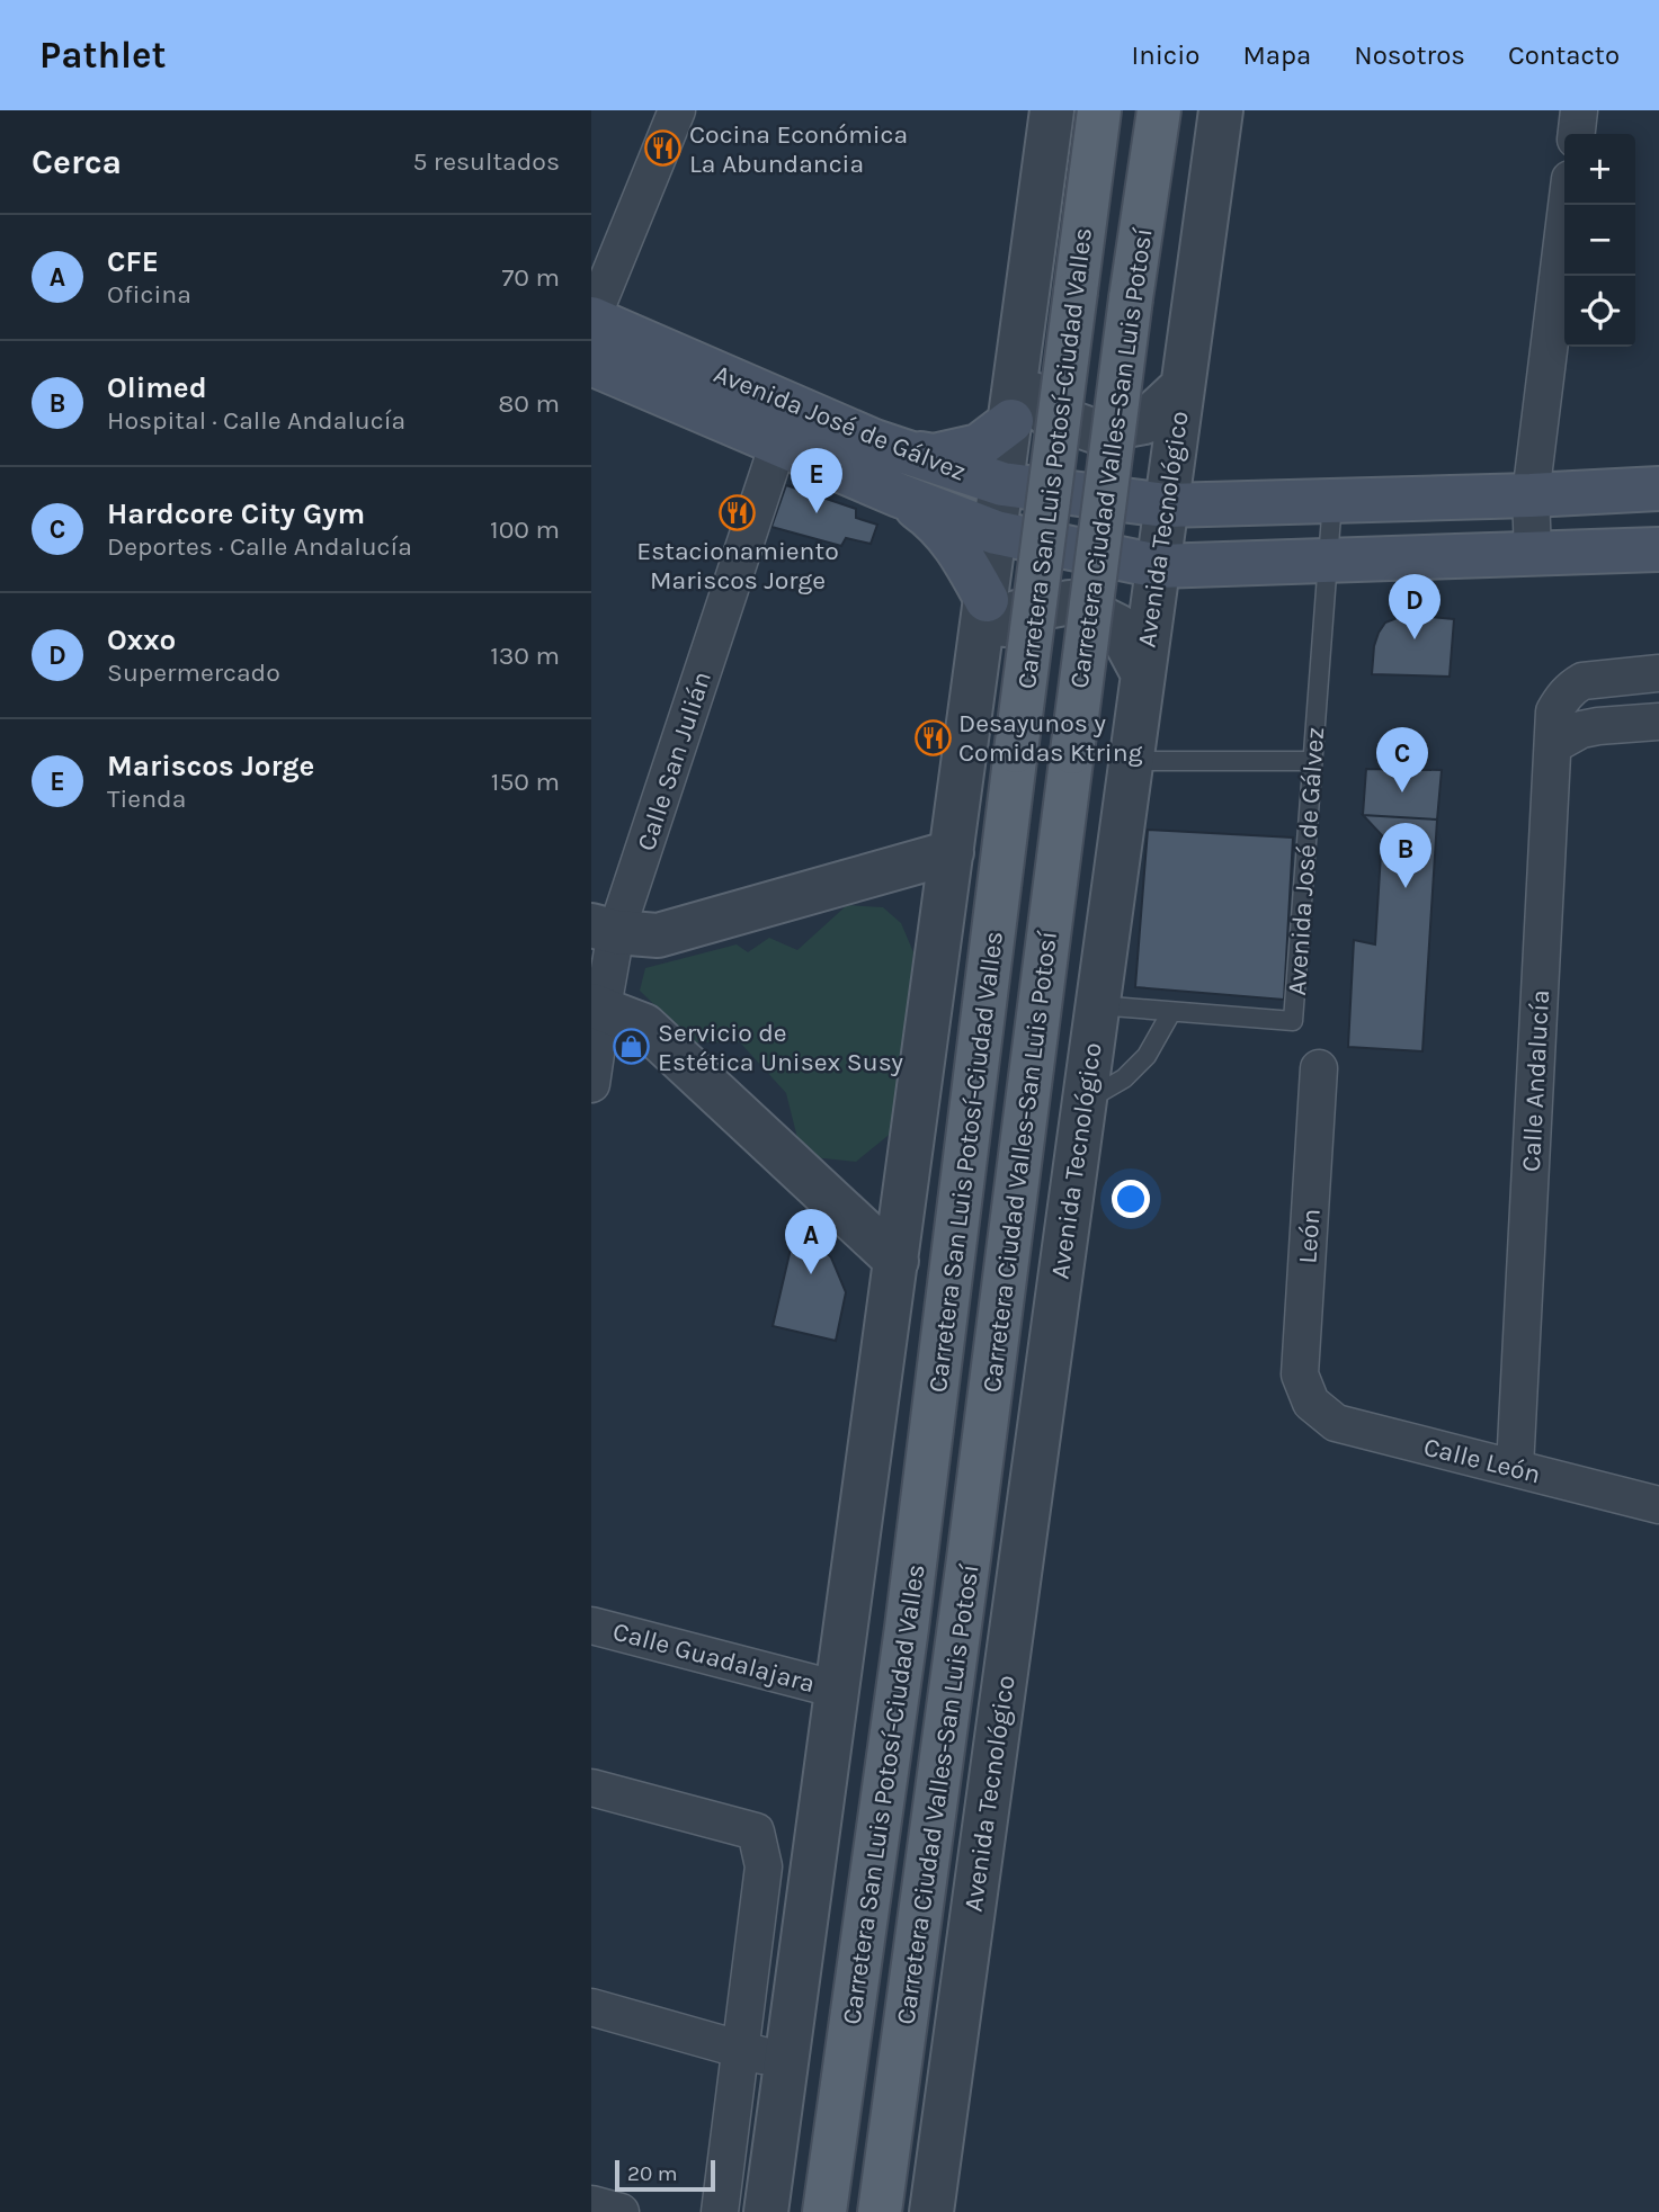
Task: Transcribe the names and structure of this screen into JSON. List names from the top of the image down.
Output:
{
  "streets": {
    "main road": ["Avenida José de Gálvez", "Carretera San Luis Potosí-Ciudad Valles", "Carretera Ciudad Valles-San Luis Potosí"],
    "street": [
      "Avenida Tecnológico",
      "Calle San Julián",
      "Calle Andalucía",
      "León",
      "Calle León",
      "Calle Guadalajara"
    ]
  },
  "crossings": [
    ["Avenida José de Gálvez", "Avenida Tecnológico"],
    ["Avenida José de Gálvez", "Calle San Julián"],
    ["Calle Andalucía", "Calle León"],
    ["León", "Calle León"]
  ],
  "places": {
    "restaurant": ["Cocina Económica La Abundancia", "Estacionamiento Mariscos Jorge", "Desayunos y Comidas Ktring"],
    "shop": ["Servicio de Estética Unisex Susy"]
  },
  "scale_bar": "20 m",
  "page": {
    "header": "Pathlet",
    "nav": [
      "Inicio",
      "Mapa",
      "Nosotros",
      "Contacto"
    ],
    "heading": ["Cerca", "5 resultados"],
    "map_buttons": ["+", "−"],
    "list": [
      {
        "mark": "A",
        "name": "CFE",
        "note": "Oficina",
        "value": "70 m"
      },
      {
        "mark": "B",
        "name": "Olimed",
        "note": "Hospital · Calle Andalucía",
        "value": "80 m"
      },
      {
        "mark": "C",
        "name": "Hardcore City Gym",
        "note": "Deportes · Calle Andalucía",
        "value": "100 m"
      },
      {
        "mark": "D",
        "name": "Oxxo",
        "note": "Supermercado",
        "value": "130 m"
      },
      {
        "mark": "E",
        "name": "Mariscos Jorge",
        "note": "Tienda",
        "value": "150 m"
      }
    ],
    "pins": [
      "E",
      "D",
      "C",
      "B",
      "A"
    ],
    "scale": "20 m"
  }
}
